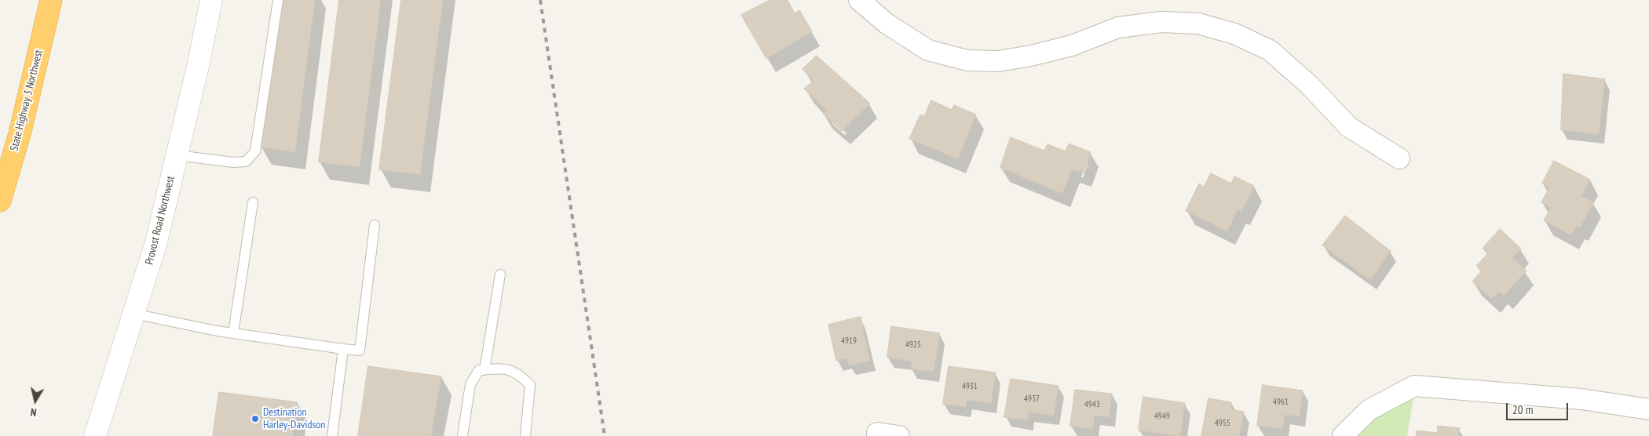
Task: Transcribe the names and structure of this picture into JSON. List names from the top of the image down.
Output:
{
  "streets": {
    "highway": ["State Highway 3 Northwest"],
    "street": ["Provost Road Northwest"]
  },
  "places": ["Destination Harley-Davidson"],
  "house_numbers": [
    "4919",
    "4925",
    "4931",
    "4937",
    "4961",
    "4943",
    "4949",
    "4955"
  ],
  "scale_bar": "20 m",
  "north": "bottom"
}
